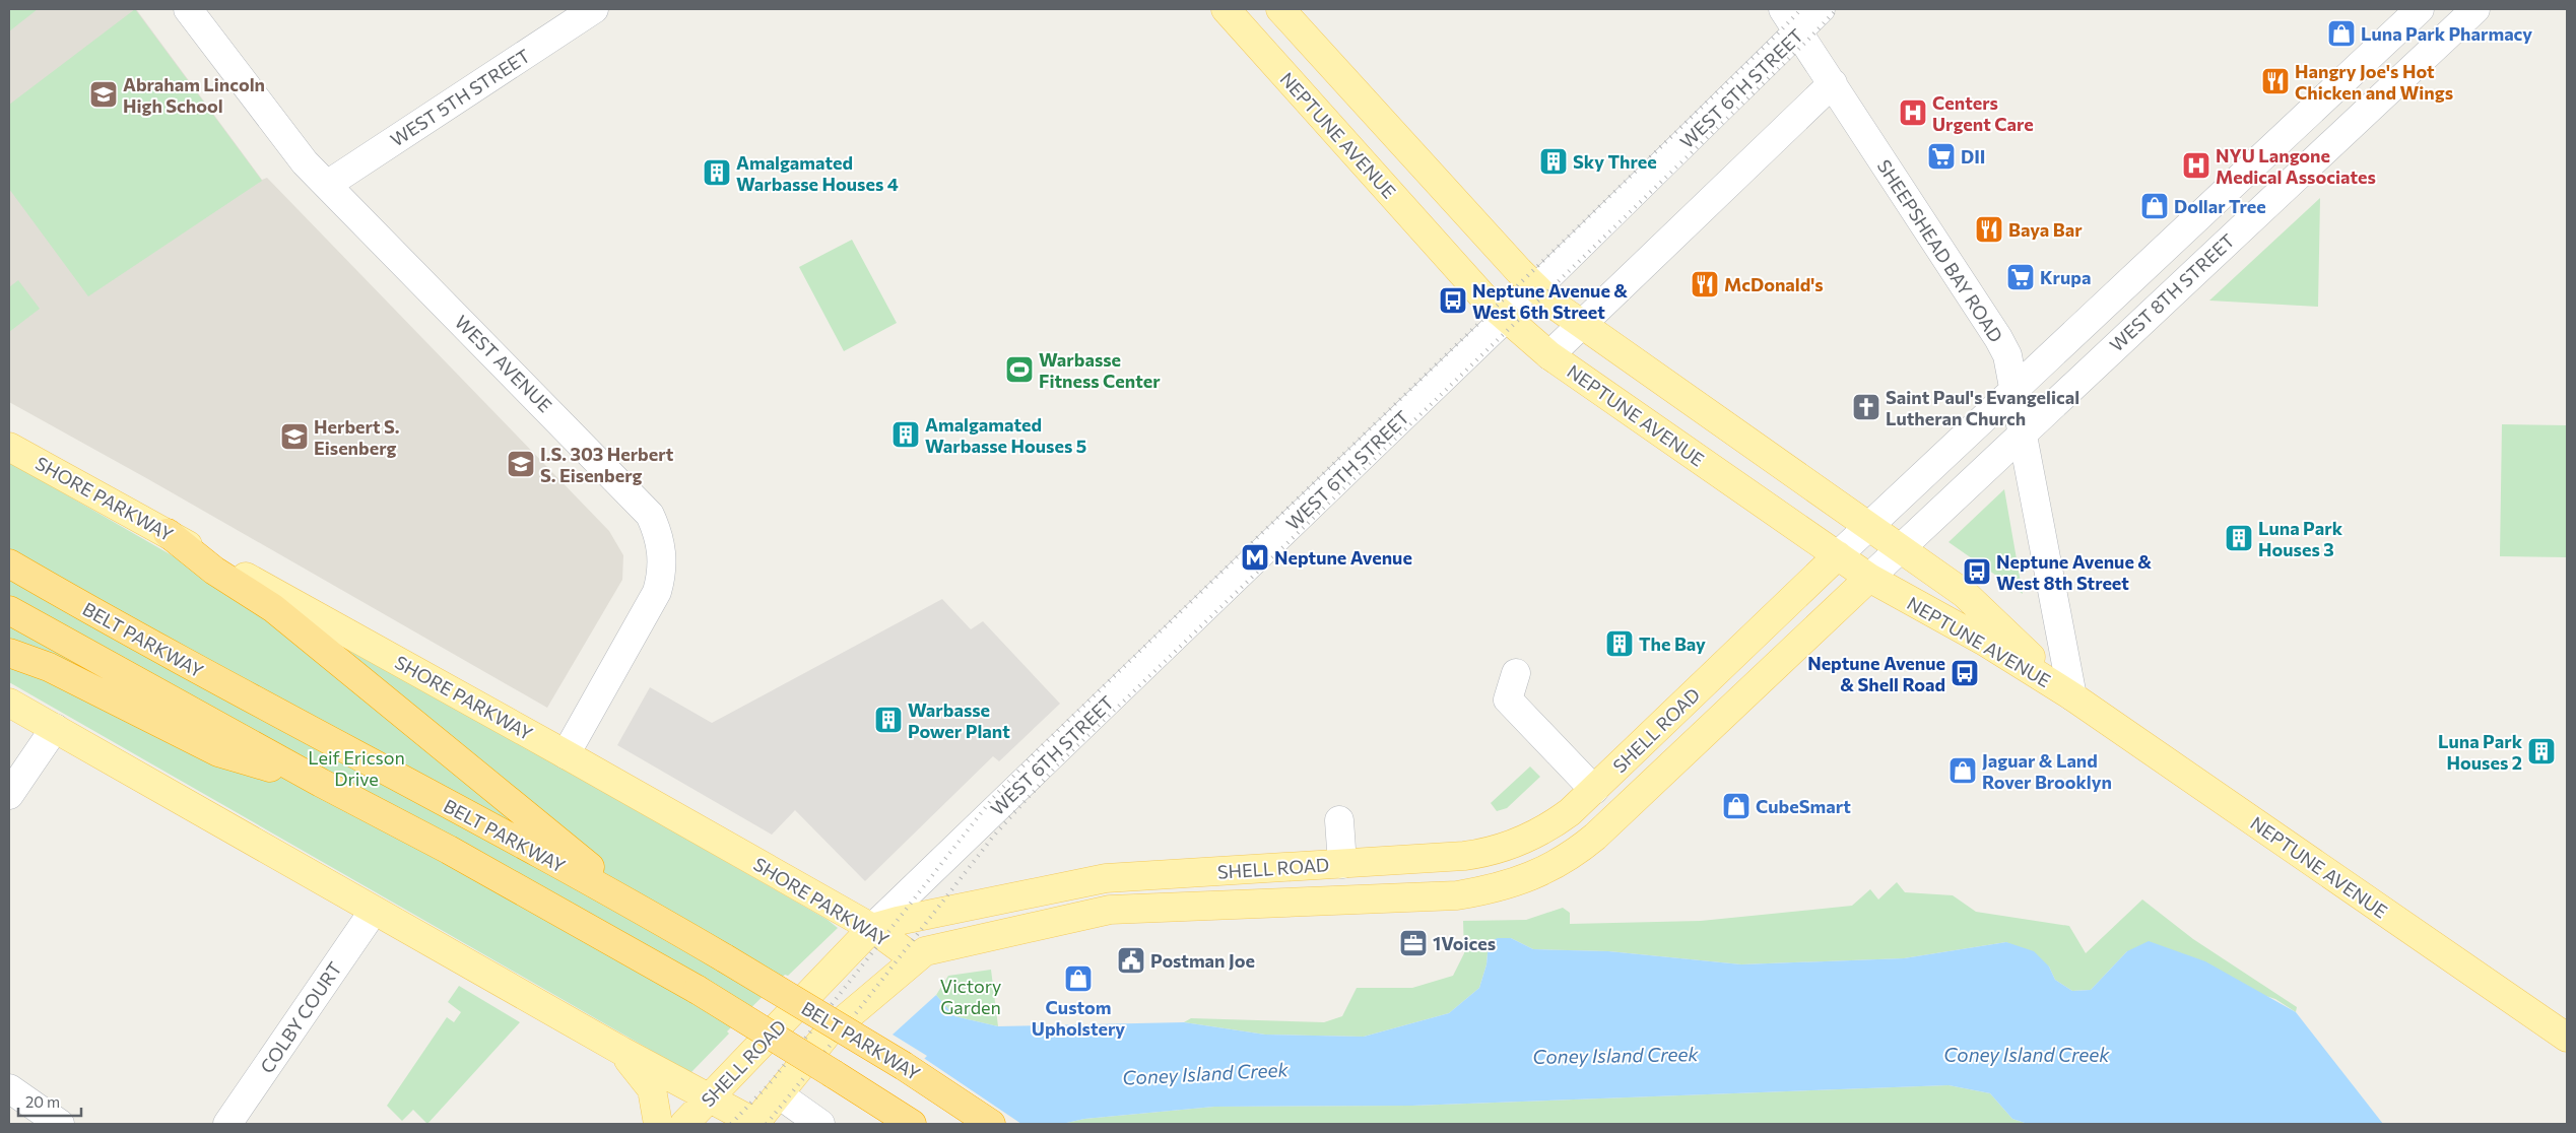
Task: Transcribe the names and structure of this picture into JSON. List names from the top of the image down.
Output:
{
  "streets": {
    "highway": ["BELT PARKWAY"],
    "main road": ["NEPTUNE AVENUE", "SHORE PARKWAY", "SHELL ROAD"],
    "street": [
      "WEST 6TH STREET",
      "WEST 5TH STREET",
      "SHEEPSHEAD BAY ROAD",
      "WEST 8TH STREET",
      "WEST AVENUE",
      "COLBY COURT"
    ]
  },
  "crossings": [
    ["WEST 6TH STREET", "NEPTUNE AVENUE"],
    ["WEST 6TH STREET", "SHEEPSHEAD BAY ROAD"],
    ["WEST 6TH STREET", "SHORE PARKWAY"],
    ["WEST 6TH STREET", "SHELL ROAD"],
    ["WEST 5TH STREET", "WEST AVENUE"],
    ["NEPTUNE AVENUE", "SHEEPSHEAD BAY ROAD"],
    ["NEPTUNE AVENUE", "WEST 8TH STREET"],
    ["NEPTUNE AVENUE", "SHELL ROAD"],
    ["SHEEPSHEAD BAY ROAD", "WEST 8TH STREET"],
    ["WEST 8TH STREET", "SHELL ROAD"],
    ["WEST AVENUE", "SHORE PARKWAY"],
    ["SHORE PARKWAY", "SHELL ROAD"]
  ],
  "water": ["Coney Island Creek"],
  "parks": ["Leif Ericson Drive", "Victory Garden"],
  "places": {
    "shop": [
      "Luna Park Pharmacy",
      "Dollar Tree",
      "Jaguar & Land Rover Brooklyn",
      "CubeSmart",
      "Custom Upholstery"
    ],
    "restaurant": ["Hangry Joe's Hot Chicken and Wings", "Baya Bar", "McDonald's"],
    "school or university": ["Abraham Lincoln High School", "Herbert S. Eisenberg", "I.S. 303 Herbert S. Eisenberg"],
    "hospital": ["Centers Urgent Care", "NYU Langone Medical Associates"],
    "supermarket": ["DII", "Krupa"],
    "building": [
      "Sky Three",
      "Amalgamated Warbasse Houses 4",
      "Amalgamated Warbasse Houses 5",
      "Luna Park Houses 3",
      "The Bay",
      "Warbasse Power Plant",
      "Luna Park Houses 2"
    ],
    "bus stop": ["Neptune Avenue & West 6th Street", "Neptune Avenue & West 8th Street", "Neptune Avenue & Shell Road"],
    "sports": ["Warbasse Fitness Center"],
    "church": ["Saint Paul's Evangelical Lutheran Church"],
    "metro station": ["Neptune Avenue"],
    "office": ["1Voices"],
    "public building": ["Postman Joe"]
  },
  "scale_bar": "20 m"
}
